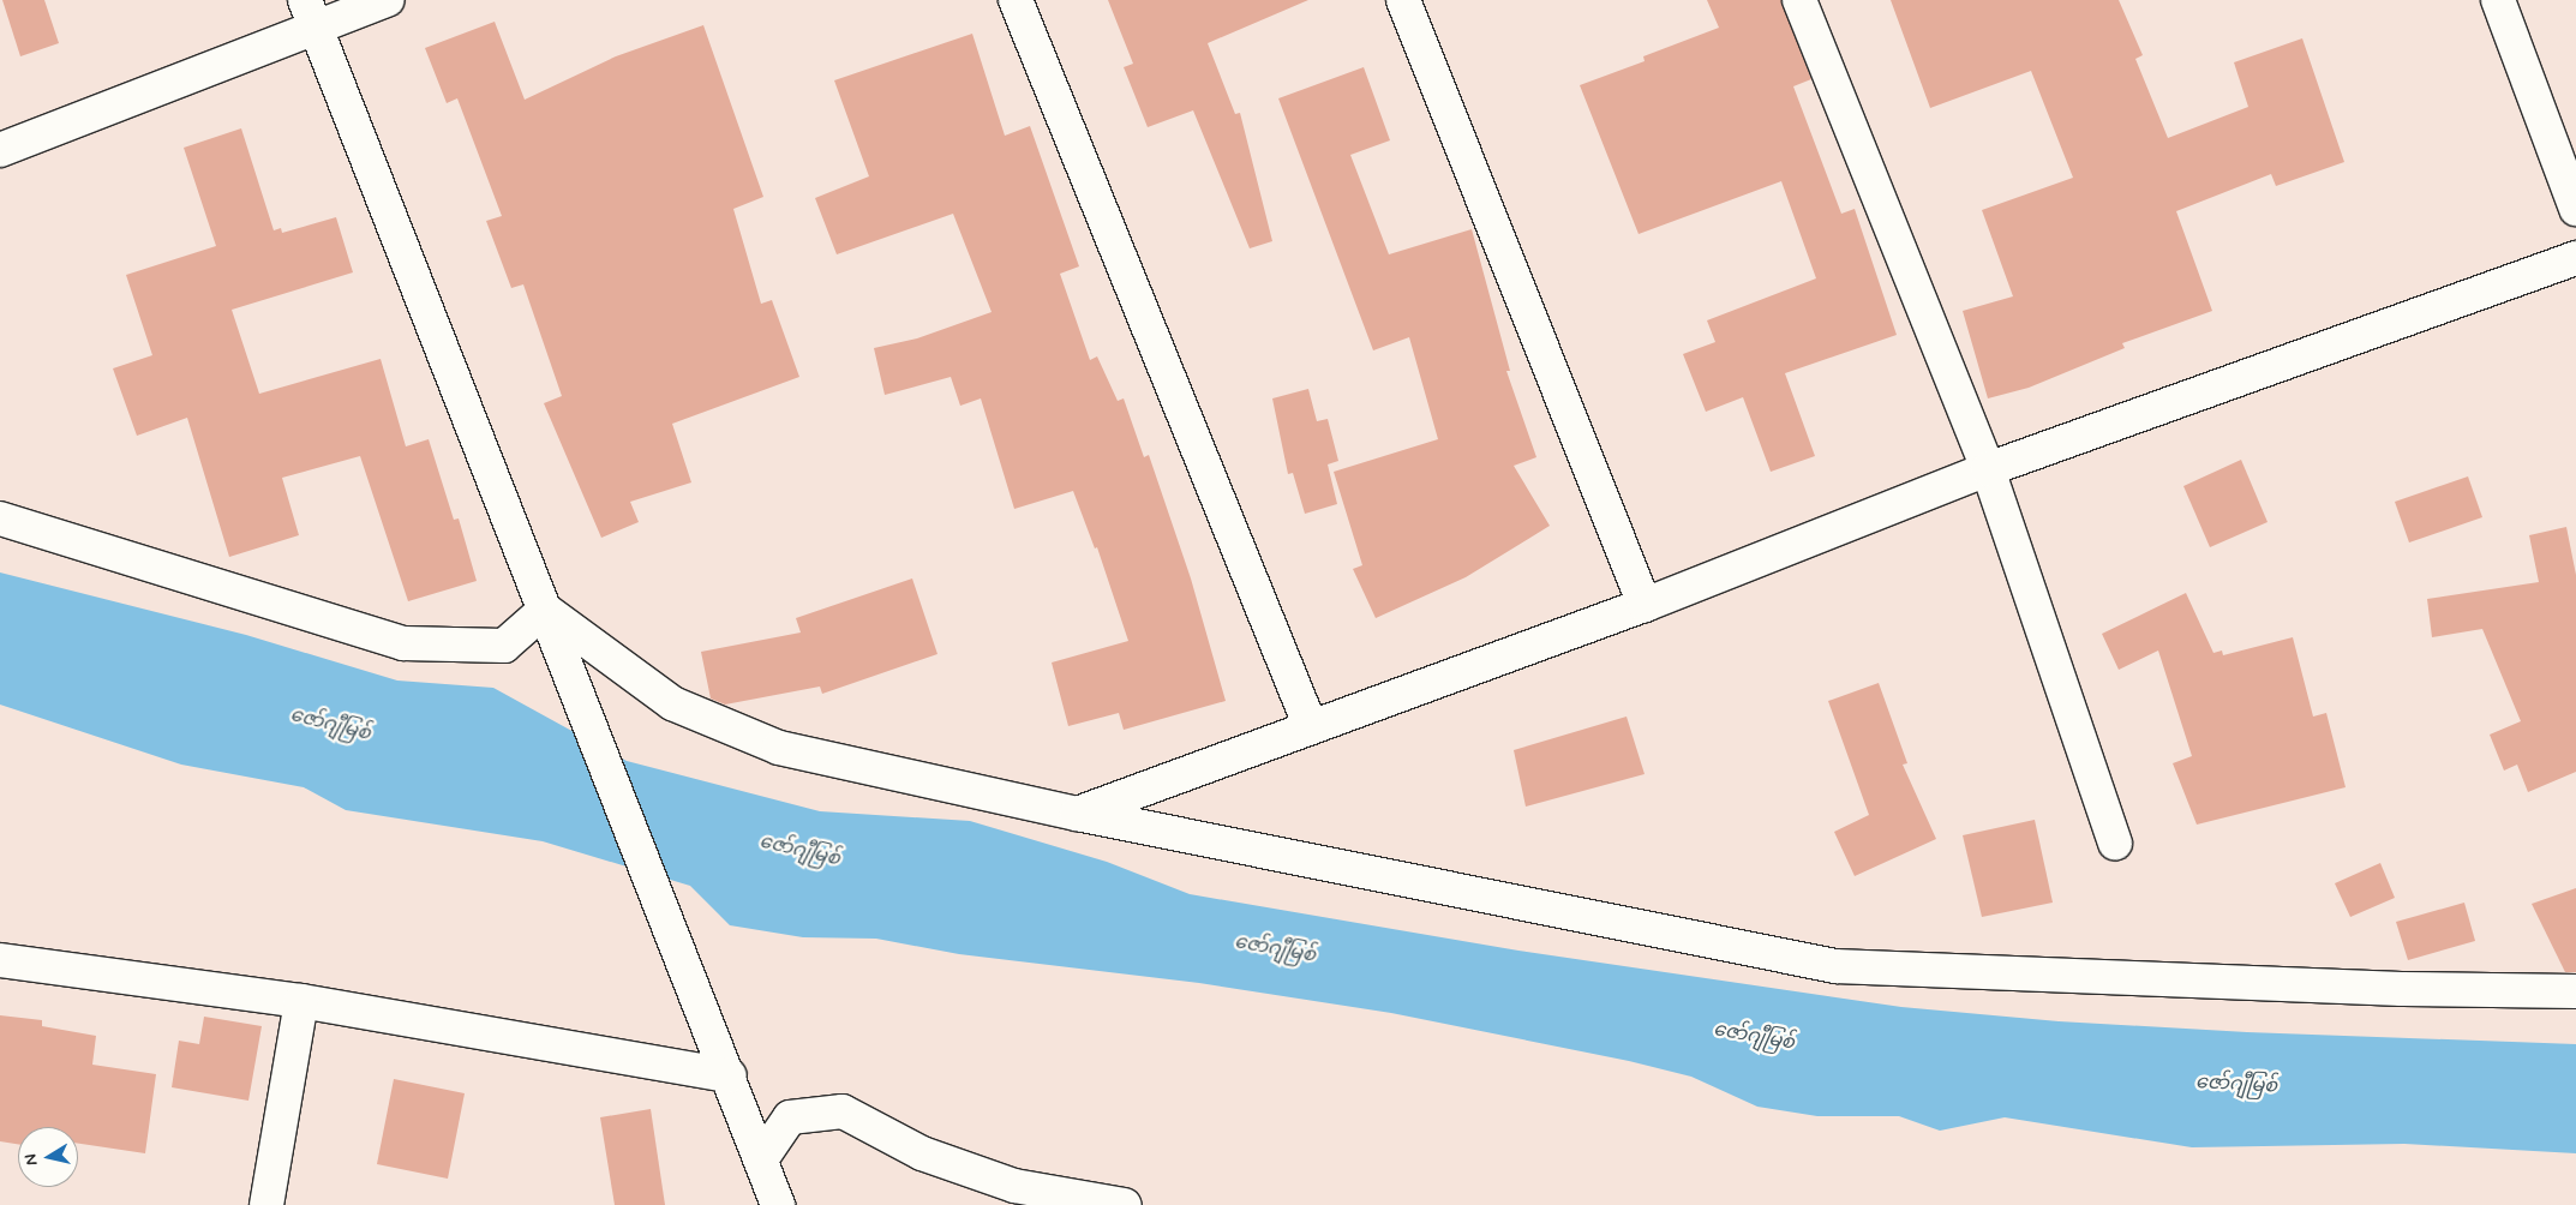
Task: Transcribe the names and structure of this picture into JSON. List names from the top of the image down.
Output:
{
  "water": ["ဇော်ဂျီမြစ်"],
  "north": "left"
}
